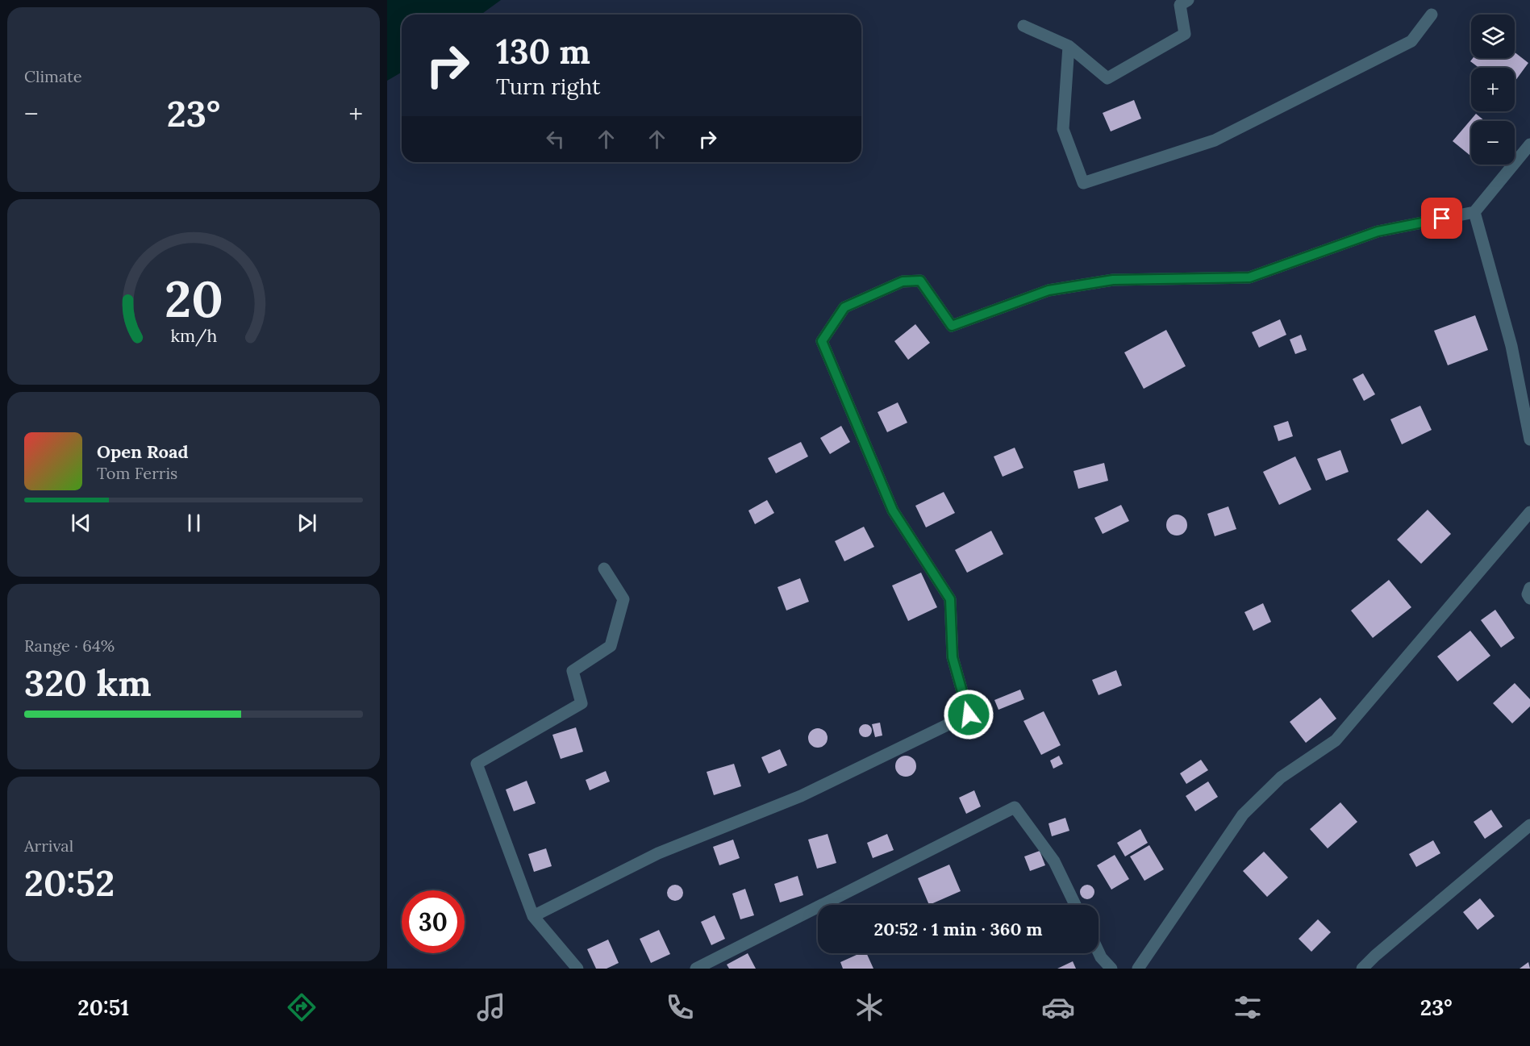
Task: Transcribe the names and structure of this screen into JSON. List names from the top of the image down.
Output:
{
  "page": {
    "tile": [
      "Climate",
      ["Range · 64%", "320 km"],
      ["Arrival", "20:52"]
    ],
    "map_buttons": ["+", "−"],
    "turn": ["130 m", "Turn right"],
    "heat": ["−", "23°", "+"],
    "song": ["Open Road", "Tom Ferris"],
    "limit": "30",
    "trip": "20:52 · 1 min · 360 m",
    "tabs": ["20:51", "23°"],
    "gauge": ["20", "km/h"]
  }
}
